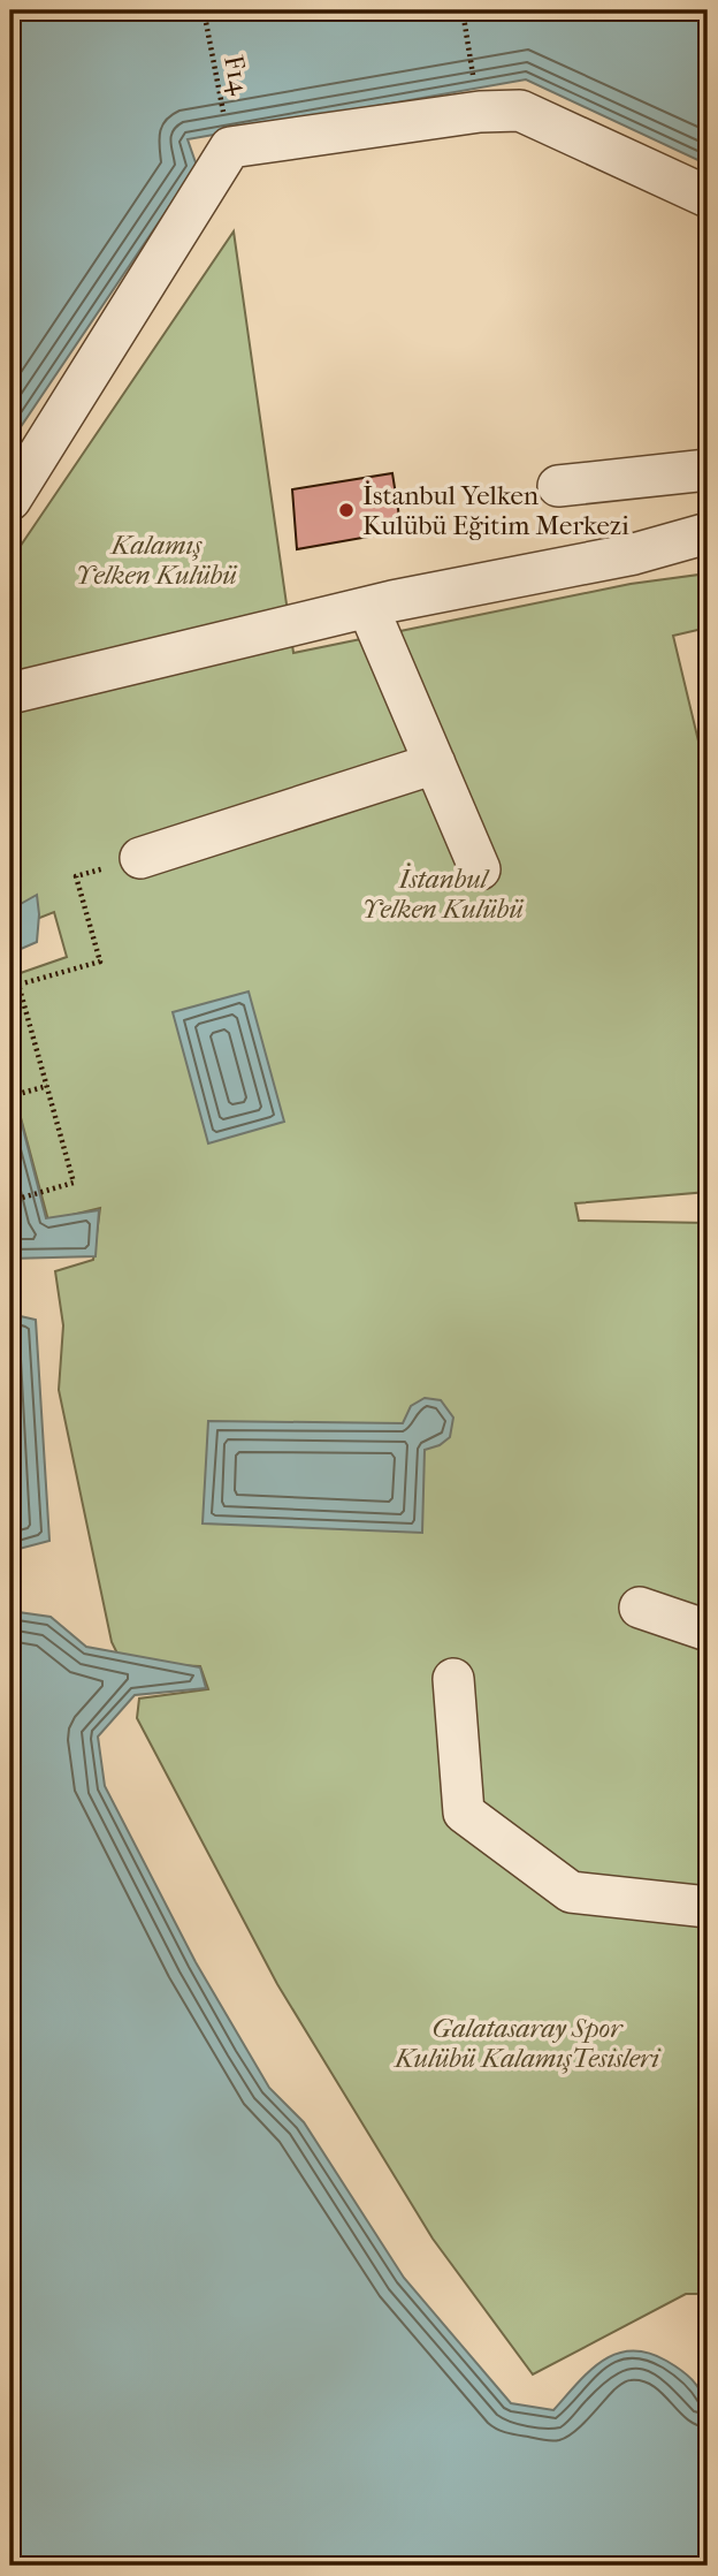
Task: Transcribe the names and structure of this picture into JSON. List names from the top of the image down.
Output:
{
  "streets": {
    "path": ["F14"]
  },
  "parks": ["Kalamış Yelken Kulübü", "İstanbul Yelken Kulübü", "Galatasaray Spor Kulübü KalamışTesisleri"],
  "places": ["İstanbul Yelken Kulübü Eğitim Merkezi"]
}
